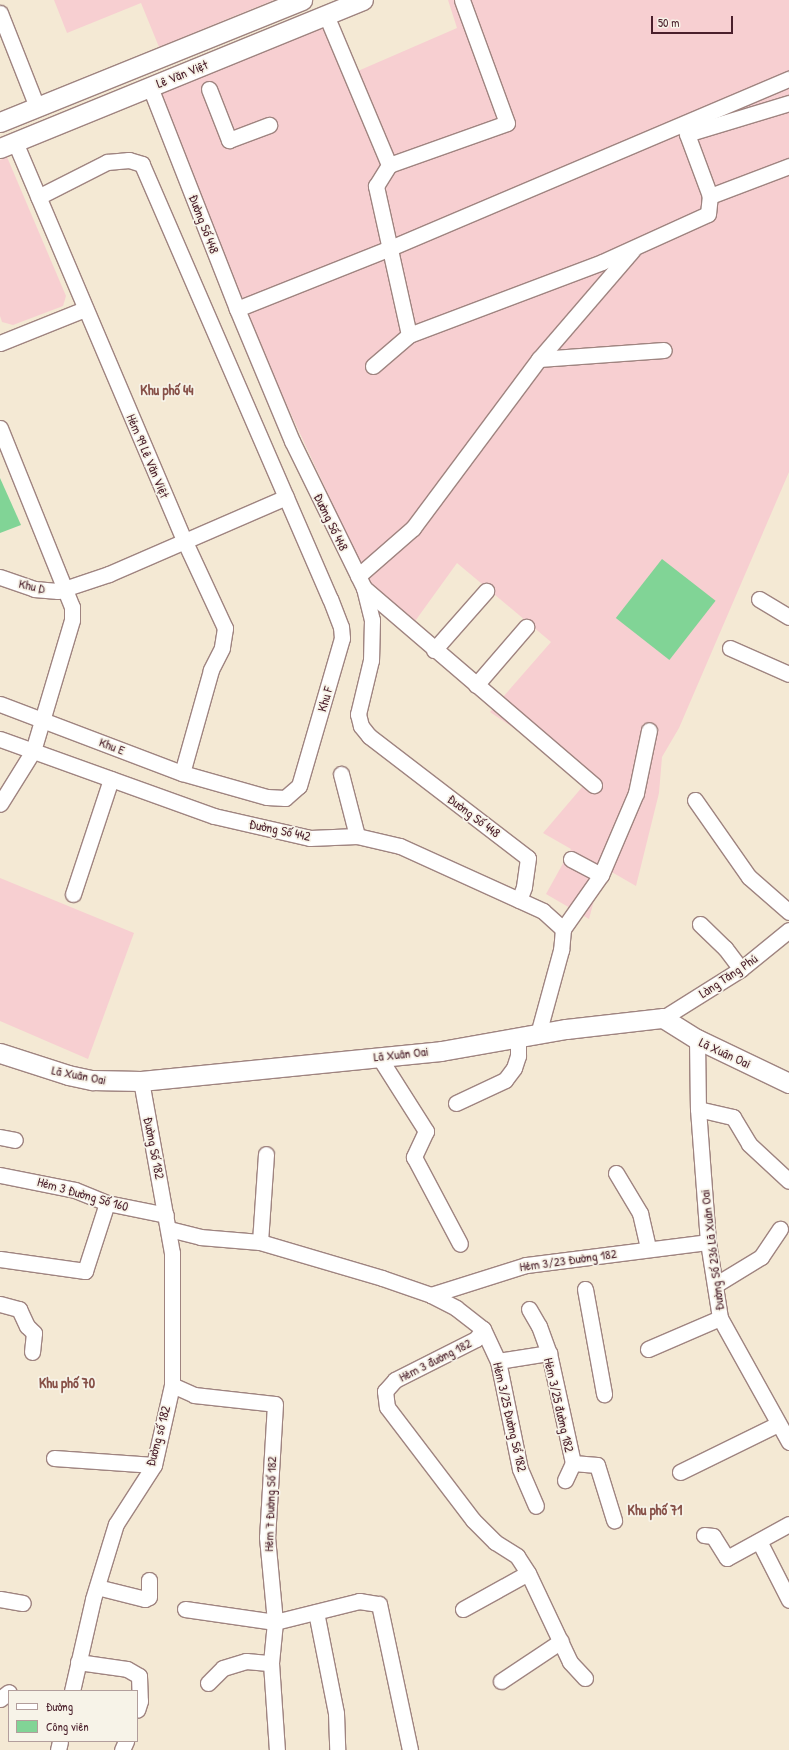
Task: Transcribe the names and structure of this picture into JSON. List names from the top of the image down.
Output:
{
  "streets": {
    "main road": ["Lê Văn Việt", "Lã Xuân Oai"],
    "street": [
      "Đường Số 448",
      "Hẻm 99 Lê Văn Việt",
      "Khu D",
      "Khu F",
      "Khu E",
      "Đường Số 442",
      "Làng Tăng Phú",
      "Đường Số 182",
      "Hẻm 3 Đường Số 160",
      "Đường Số 236 Lã Xuân Oai",
      "Hẻm 3/23 Đường 182",
      "Hẻm 3 đường 182",
      "Hẻm 3/25 đường 182",
      "Hẻm 3/25 Đường Sổ 182",
      "Đường số 182",
      "Hẻm 7 Đường Số 182"
    ]
  },
  "crossings": [
    ["Lê Văn Việt", "Đường Số 448"],
    ["Lê Văn Việt", "Hẻm 99 Lê Văn Việt"],
    ["Đường Số 448", "Đường Số 442"],
    ["Hẻm 99 Lê Văn Việt", "Khu D"],
    ["Hẻm 99 Lê Văn Việt", "Khu F"],
    ["Hẻm 99 Lê Văn Việt", "Khu E"],
    ["Khu D", "Khu F"],
    ["Khu F", "Khu E"],
    ["Làng Tăng Phú", "Lã Xuân Oai"],
    ["Lã Xuân Oai", "Đường Số 182"],
    ["Lã Xuân Oai", "Đường Số 236 Lã Xuân Oai"],
    ["Đường Số 182", "Hẻm 3 Đường Số 160"],
    ["Đường Số 182", "Hẻm 3 đường 182"],
    ["Đường Số 182", "Đường số 182"],
    ["Hẻm 3 Đường Số 160", "Hẻm 3 đường 182"],
    ["Hẻm 3 Đường Số 160", "Đường số 182"],
    ["Đường Số 236 Lã Xuân Oai", "Hẻm 3/23 Đường 182"],
    ["Hẻm 3/23 Đường 182", "Hẻm 3 đường 182"],
    ["Hẻm 3 đường 182", "Hẻm 3/25 Đường Sổ 182"],
    ["Hẻm 3 đường 182", "Đường số 182"],
    ["Hẻm 3/25 đường 182", "Hẻm 3/25 Đường Sổ 182"],
    ["Đường số 182", "Hẻm 7 Đường Số 182"]
  ],
  "districts": ["Khu phố 44", "Khu phố 70", "Khu phố 71"],
  "legend": ["Đường", "Công viên"],
  "scale_bar": "50 m"
}
